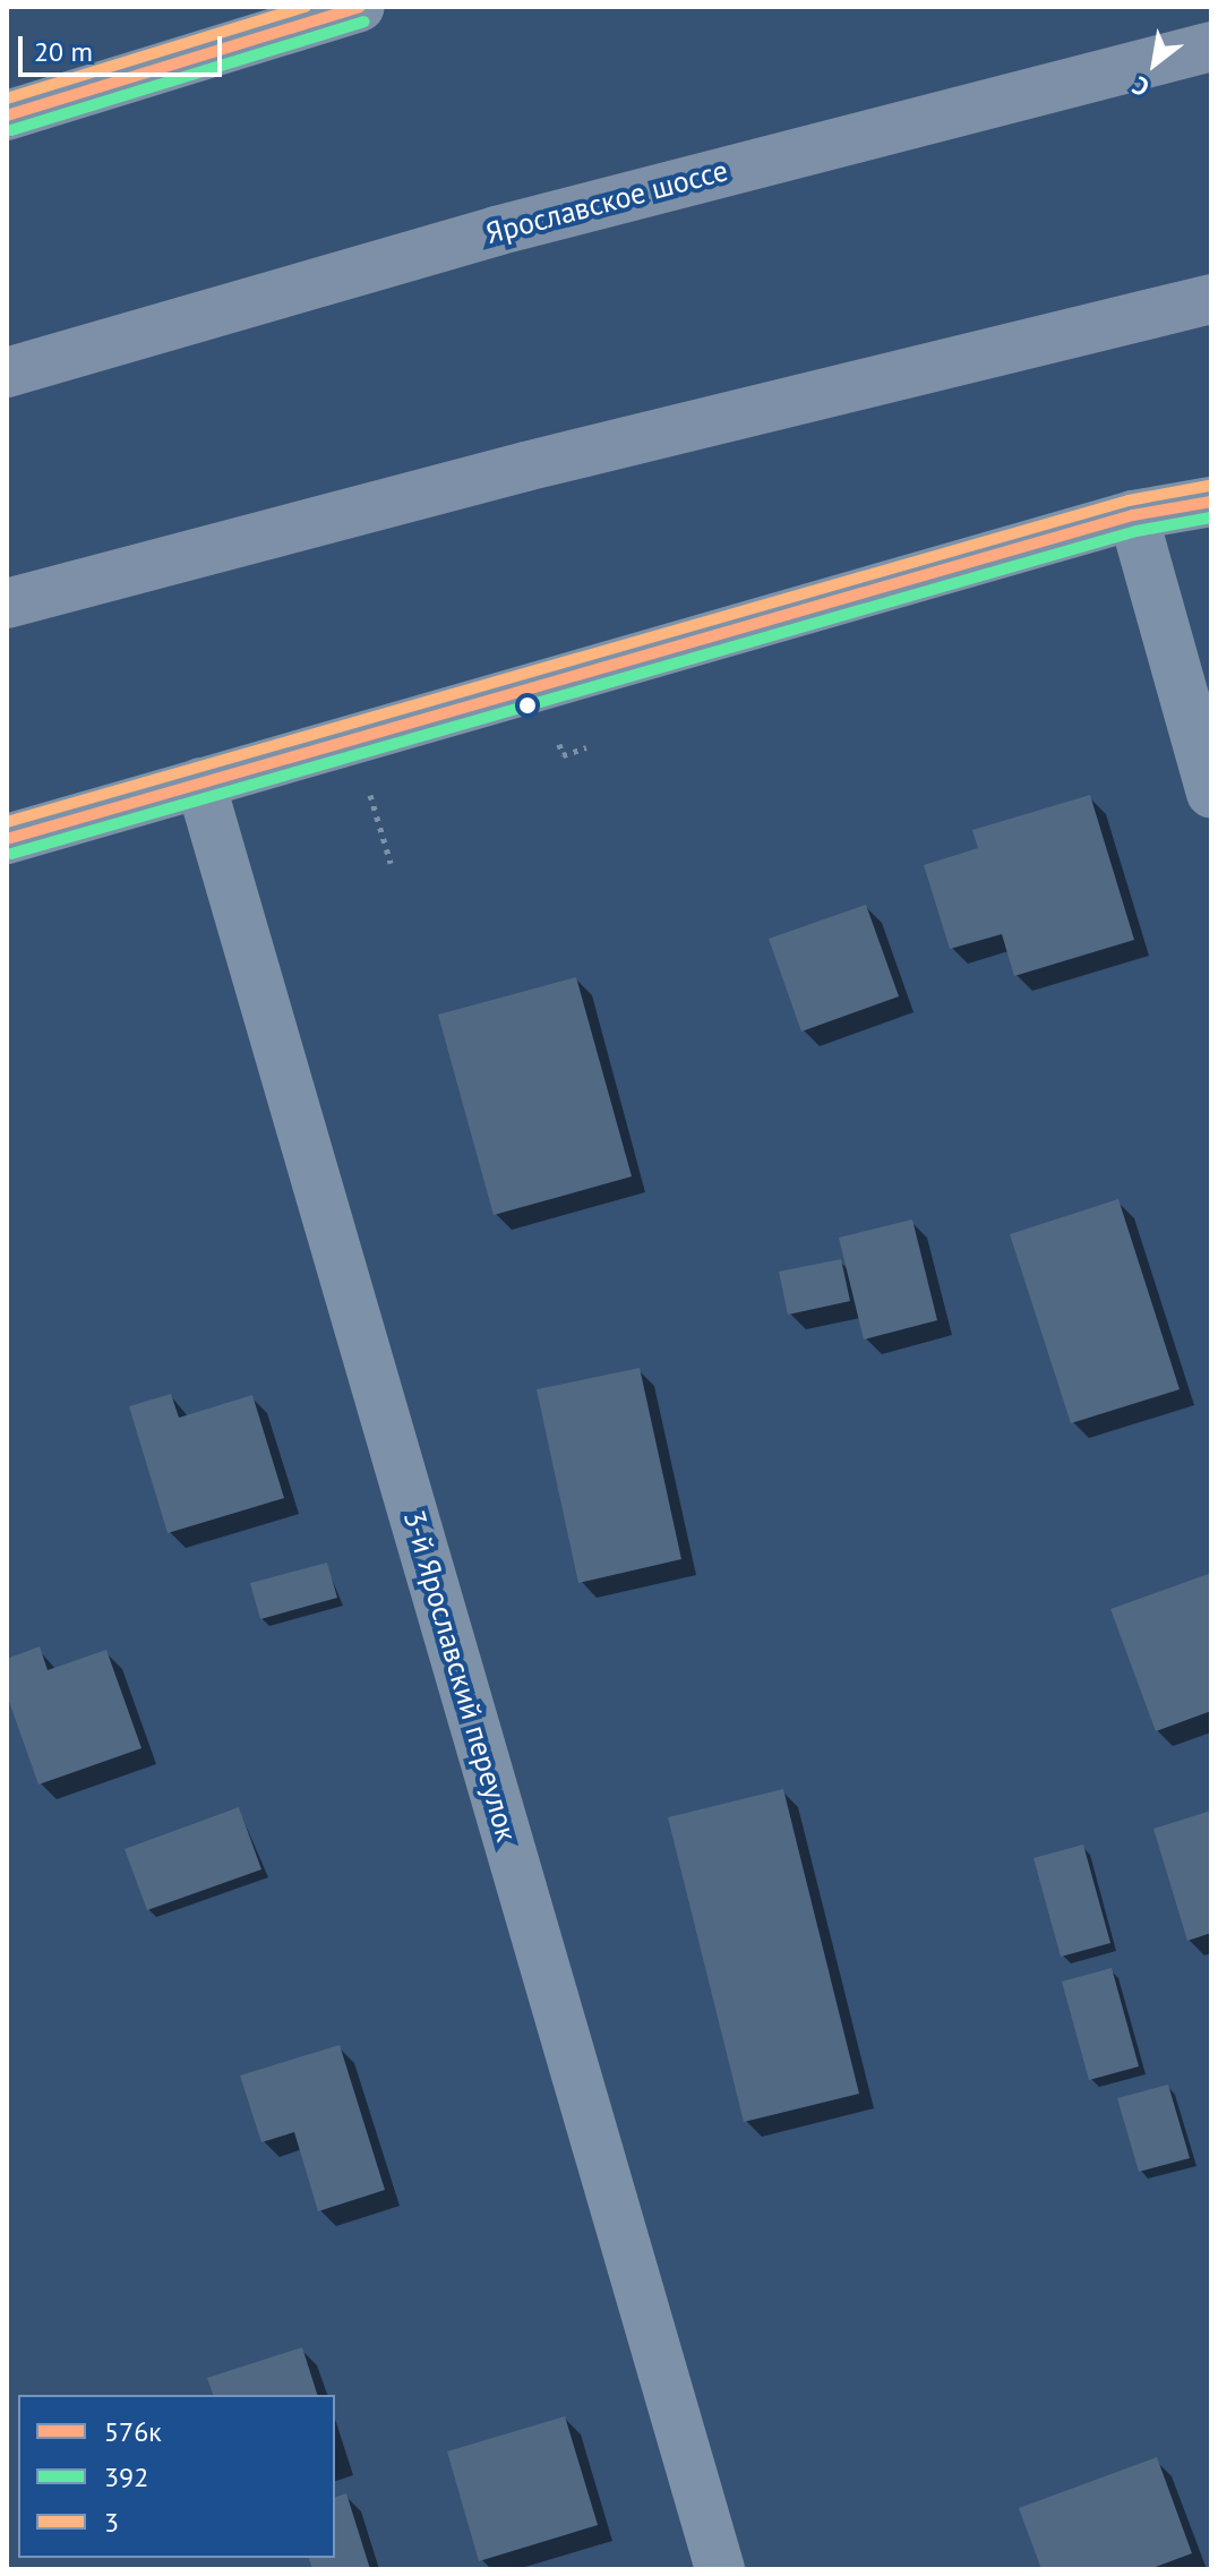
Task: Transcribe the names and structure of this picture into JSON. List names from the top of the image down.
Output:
{
  "streets": {
    "highway": ["Ярославское шоссе"],
    "street": ["3-й Ярославский переулок"]
  },
  "lines": ["transit line 576к", "transit line 3", "transit line 392"],
  "legend": ["576к", "392", "3"],
  "scale_bar": "20 m",
  "north": "bottom left"
}
